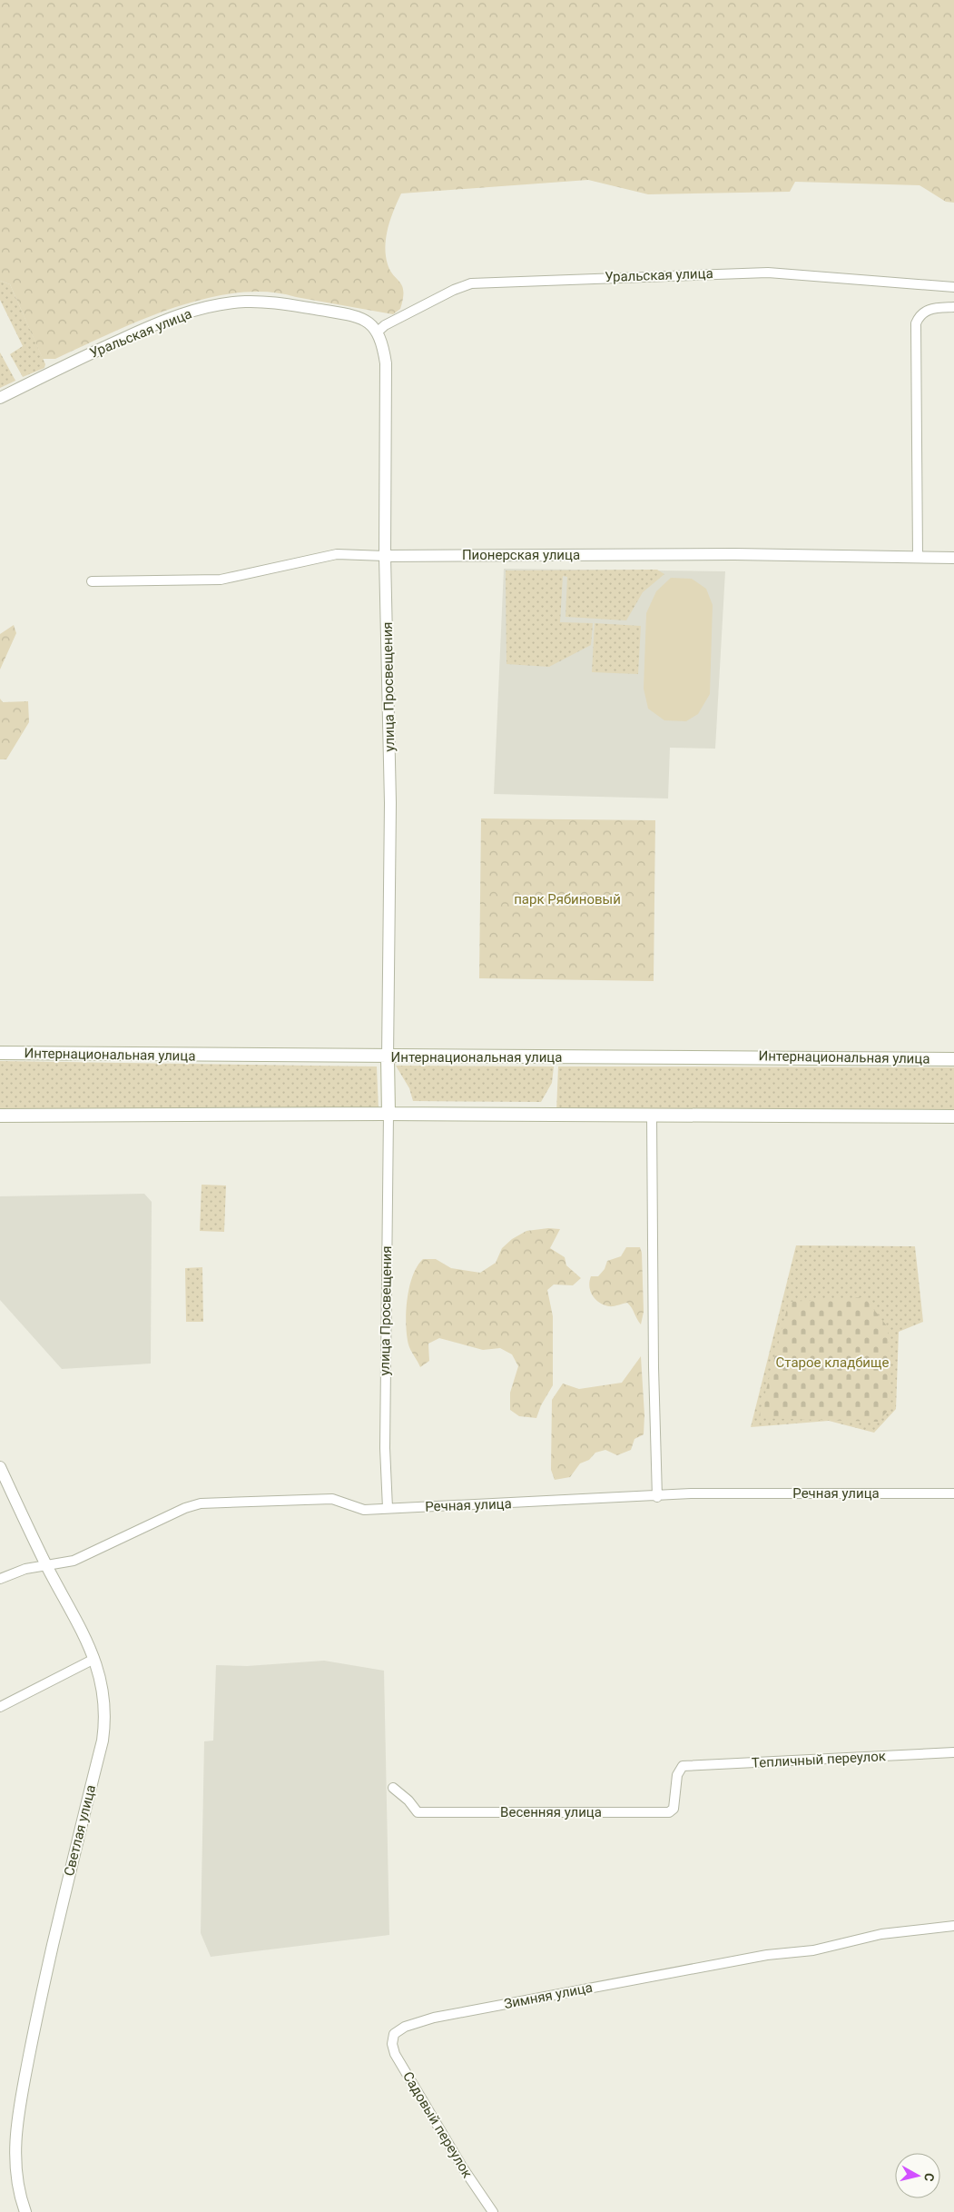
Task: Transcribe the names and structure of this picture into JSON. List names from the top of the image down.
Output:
{
  "streets": {
    "main road": ["Интернациональная улица"],
    "street": [
      "Уральская улица",
      "Пионерская улица",
      "улица Просвещения",
      "Речная улица",
      "Тепличный переулок",
      "Весенняя улица",
      "Светлая улица",
      "Зимняя улица",
      "Садовый переулок"
    ]
  },
  "crossings": [
    ["Уральская улица", "улица Просвещения"],
    ["Пионерская улица", "улица Просвещения"],
    ["улица Просвещения", "Интернациональная улица"],
    ["улица Просвещения", "Речная улица"],
    ["Речная улица", "Светлая улица"],
    ["Тепличный переулок", "Весенняя улица"],
    ["Зимняя улица", "Садовый переулок"]
  ],
  "parks": ["парк Рябиновый", "Старое кладбище"],
  "north": "right"
}
